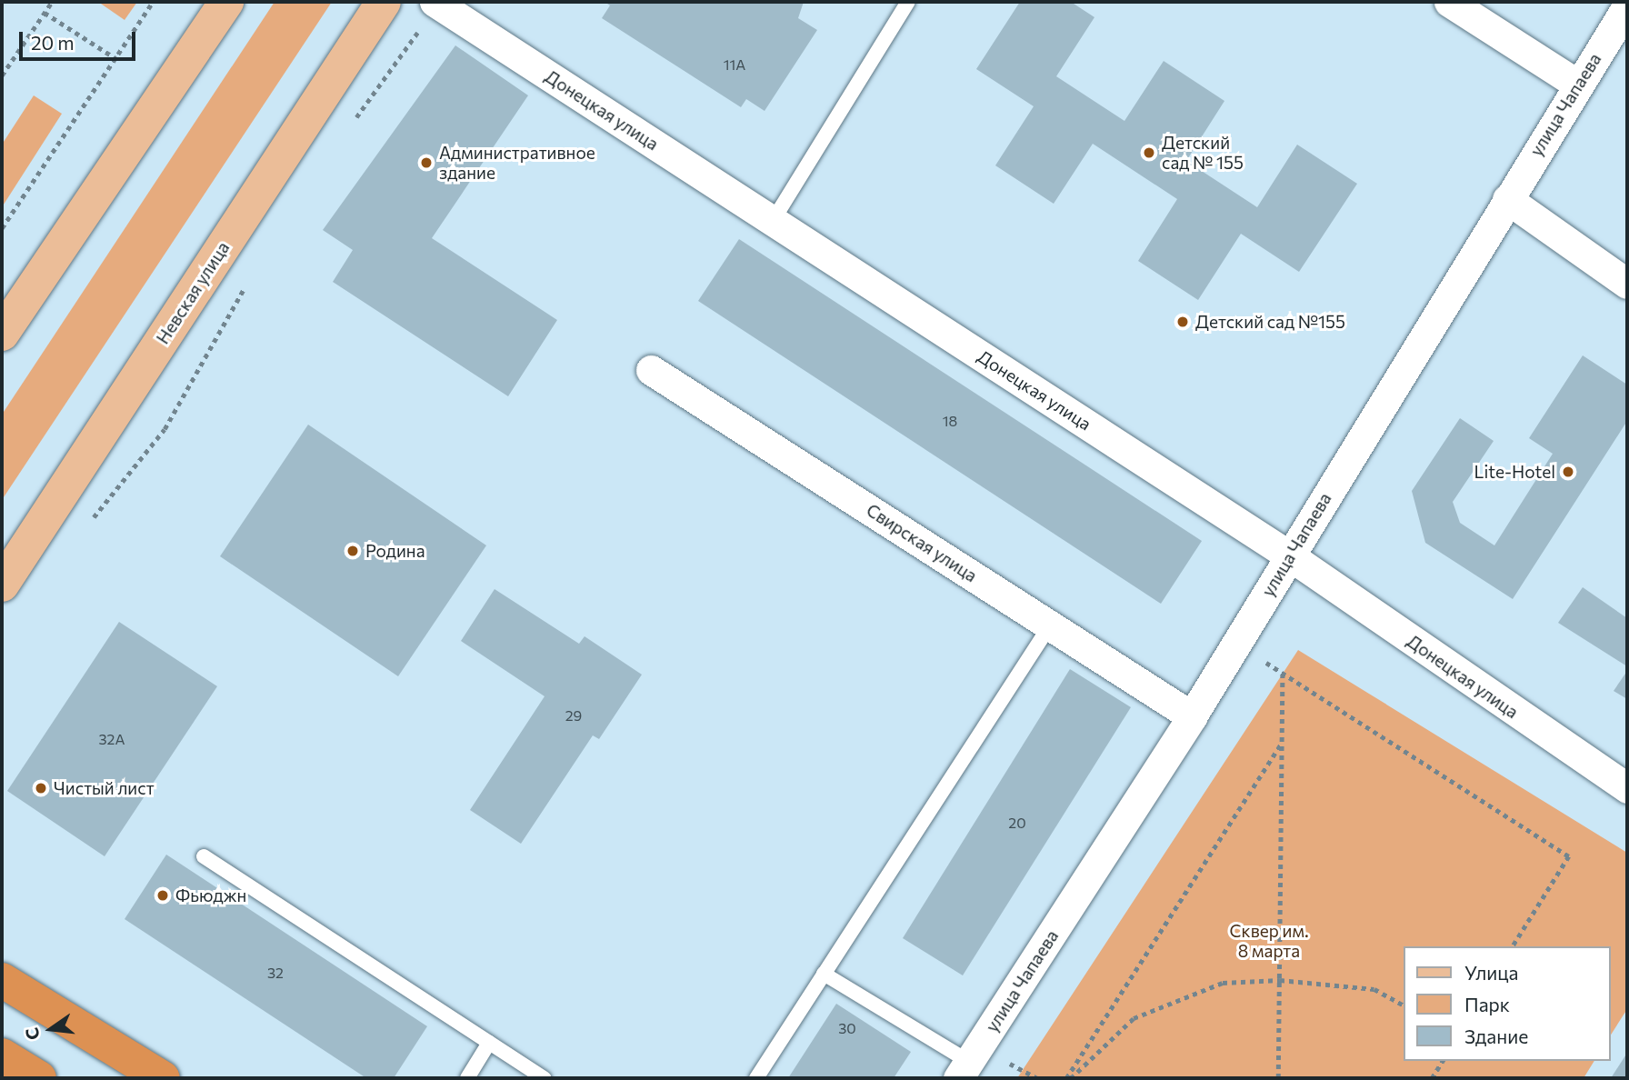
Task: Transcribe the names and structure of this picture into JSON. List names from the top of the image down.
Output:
{
  "streets": {
    "main road": ["Невская улица"],
    "street": ["улица Чапаева", "Донецкая улица", "Свирская улица"]
  },
  "crossings": [
    ["улица Чапаева", "Донецкая улица"],
    ["улица Чапаева", "Свирская улица"]
  ],
  "parks": ["Сквер им. 8 марта"],
  "places": [
    "Детский сад № 155",
    "Административное здание",
    "Детский сад №155",
    "Lite-Hotel",
    "Родина",
    "Чистый лист",
    "Фьюджн"
  ],
  "house_numbers": [
    "11А",
    "18",
    "29",
    "32А",
    "20",
    "32",
    "30"
  ],
  "legend": ["Улица", "Парк", "Здание"],
  "scale_bar": "20 m",
  "north": "left"
}
